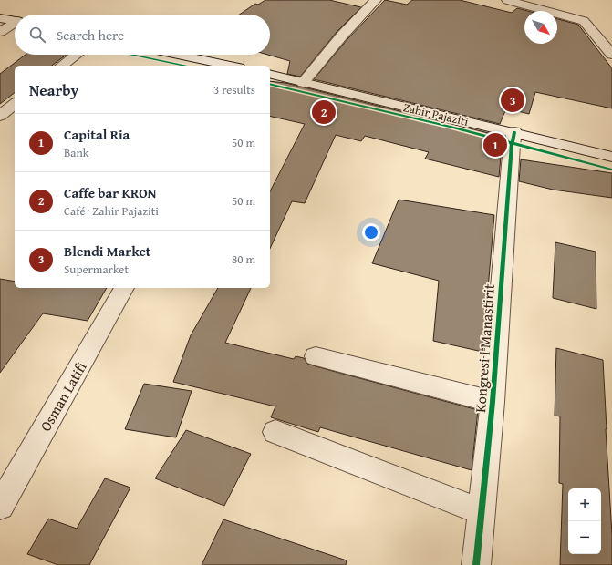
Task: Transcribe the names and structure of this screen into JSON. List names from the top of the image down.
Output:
{
  "streets": {
    "street": ["Zahir Pajaziti", "Kongresi i Manastirit", "Osman Latifi"]
  },
  "crossings": [
    ["Zahir Pajaziti", "Kongresi i Manastirit"]
  ],
  "north": "bottom right",
  "page": {
    "search": "Search here",
    "heading": ["Nearby", "3 results"],
    "pins": ["3", "2", "1"],
    "list": [
      {
        "mark": "1",
        "name": "Capital Ria",
        "note": "Bank",
        "value": "50 m"
      },
      {
        "mark": "2",
        "name": "Caffe bar KRON",
        "note": "Café · Zahir Pajaziti",
        "value": "50 m"
      },
      {
        "mark": "3",
        "name": "Blendi Market",
        "note": "Supermarket",
        "value": "80 m"
      }
    ],
    "map_buttons": ["+", "−"]
  }
}
